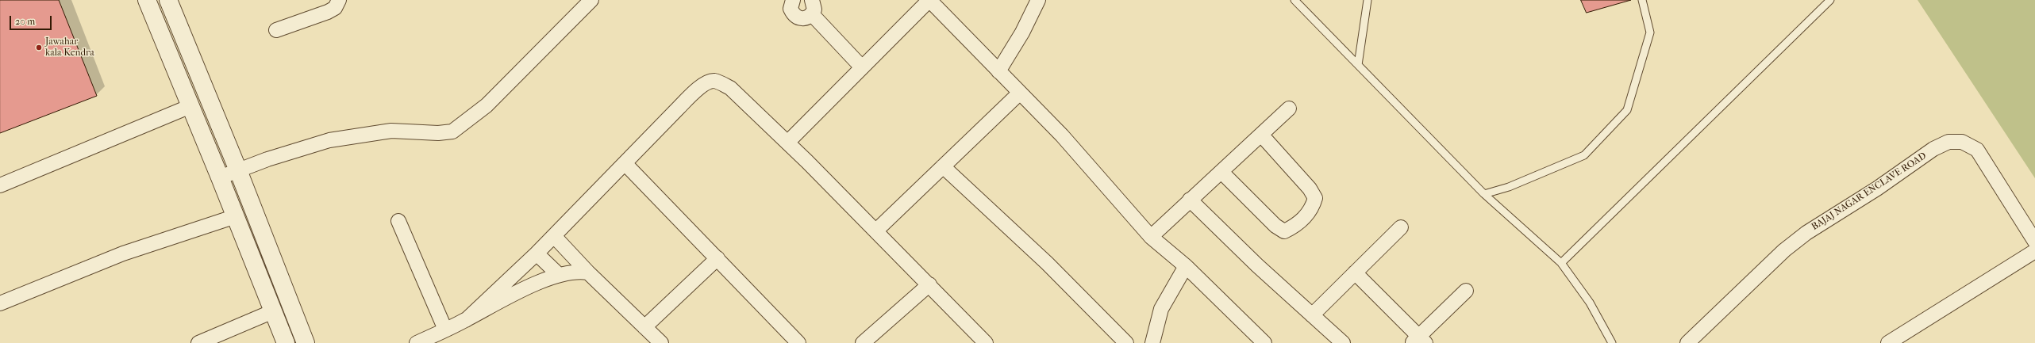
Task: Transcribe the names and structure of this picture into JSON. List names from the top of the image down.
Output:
{
  "streets": {
    "street": ["BAJAJ NAGAR ENCLAVE ROAD"]
  },
  "places": ["Jawahar kala Kendra"],
  "scale_bar": "20 m"
}
